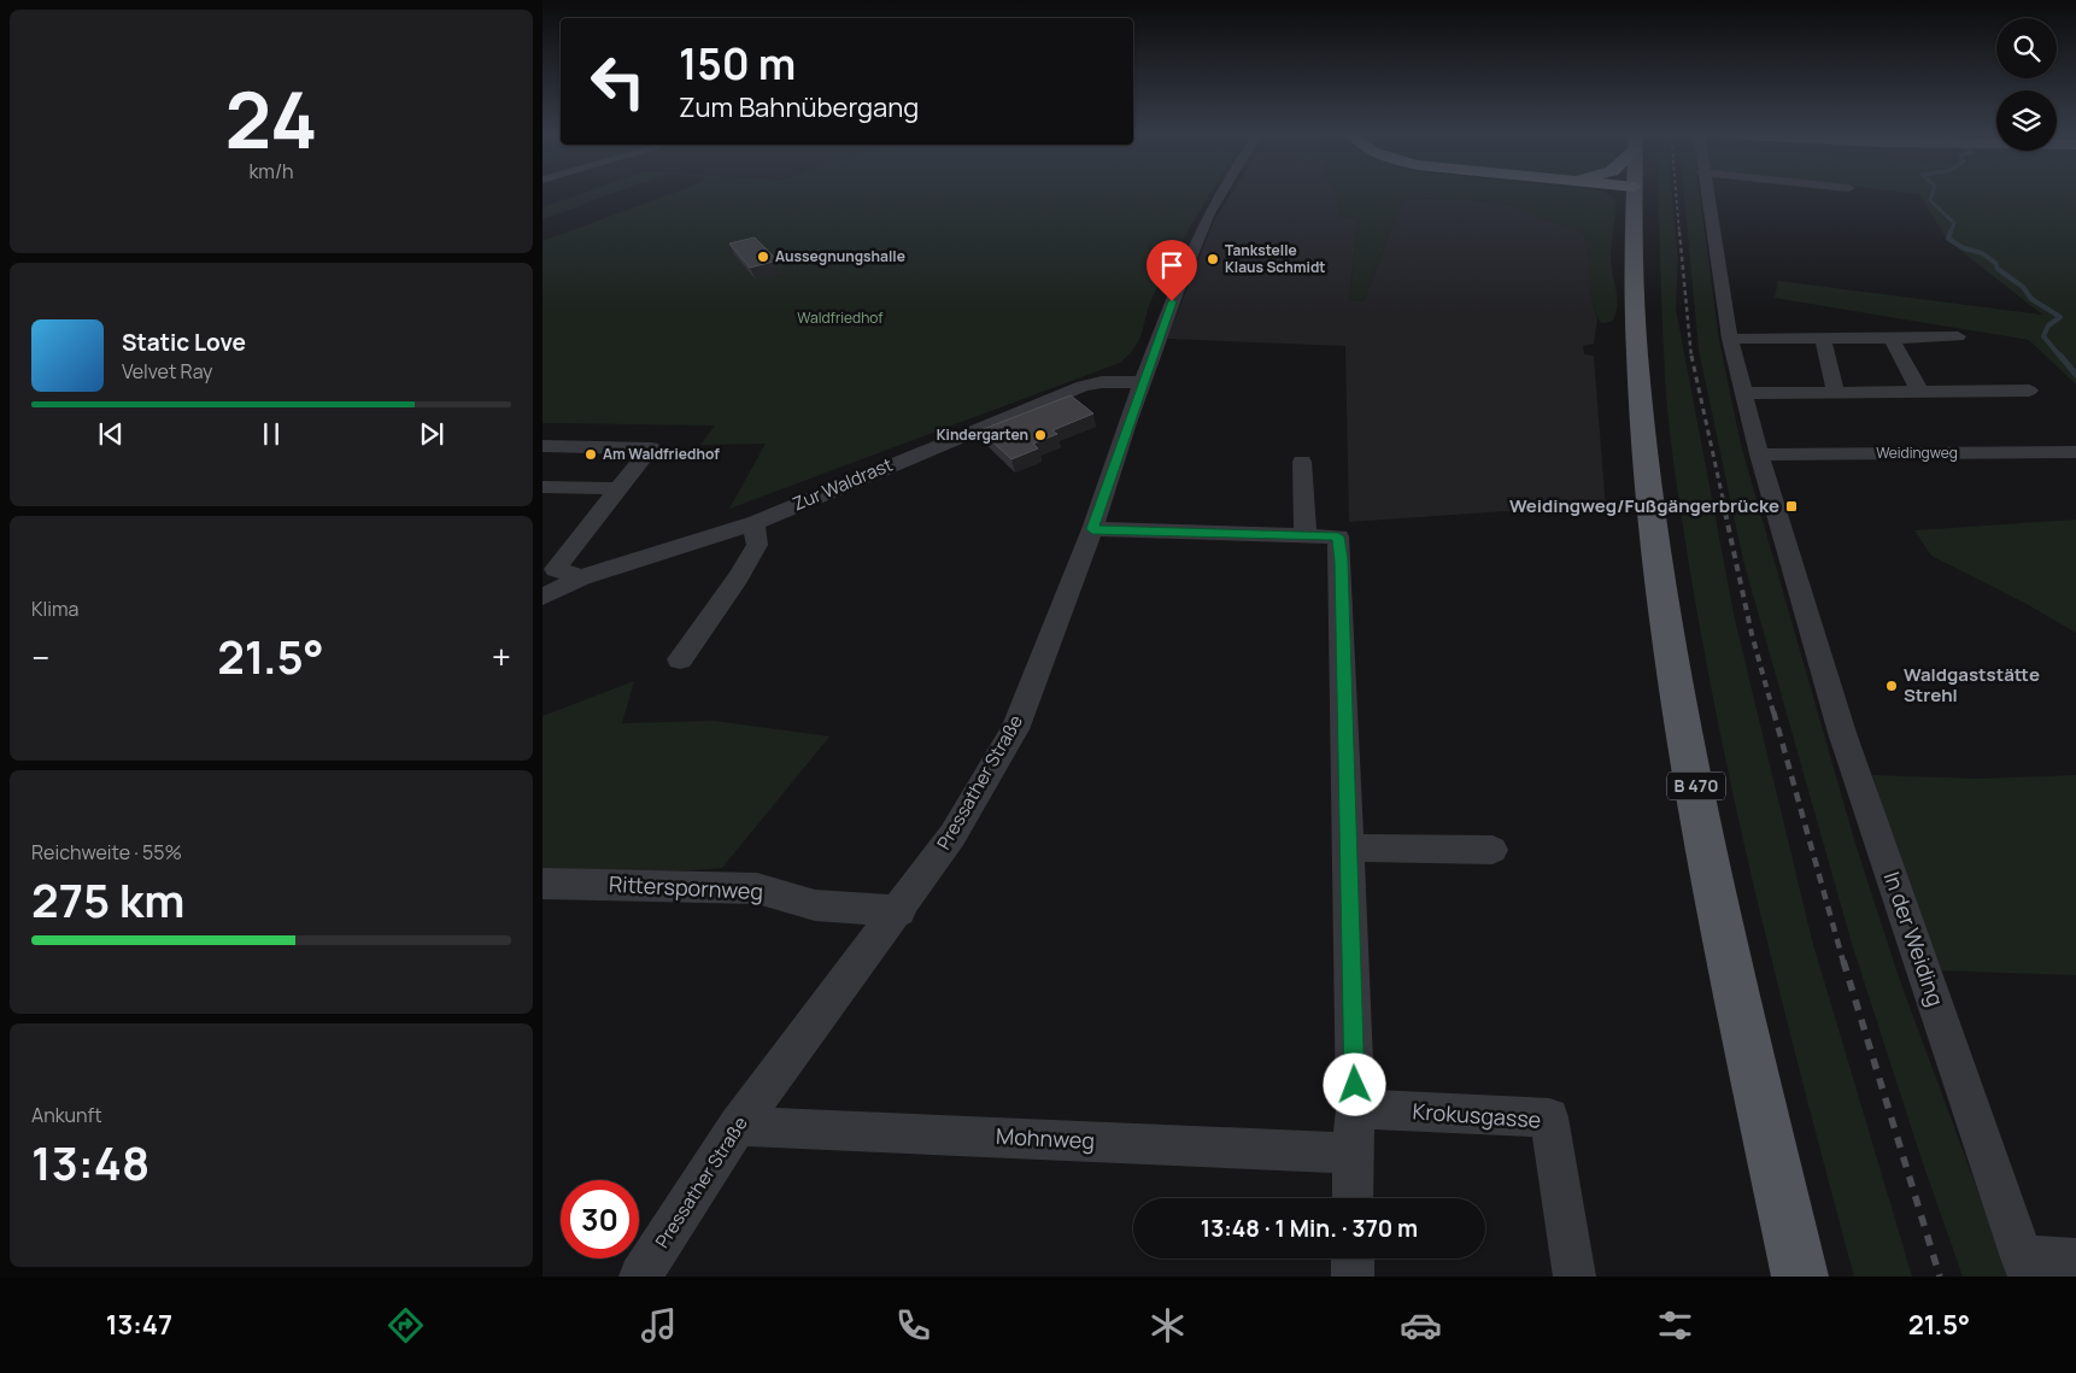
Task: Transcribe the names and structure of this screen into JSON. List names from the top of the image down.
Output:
{
  "streets": {
    "main road": ["B 470"],
    "street": [
      "Weidingweg",
      "Zur Waldrast",
      "Pressather Straße",
      "Ritterspornweg",
      "In der Weiding",
      "Krokusgasse",
      "Mohnweg"
    ]
  },
  "crossings": [
    ["Weidingweg", "In der Weiding"],
    ["Zur Waldrast", "Pressather Straße"],
    ["Pressather Straße", "Ritterspornweg"],
    ["Pressather Straße", "Mohnweg"]
  ],
  "parks": ["Waldfriedhof"],
  "places": {
    "other": [
      "Aussegnungshalle",
      "Tankstelle Klaus Schmidt",
      "Kindergarten",
      "Am Waldfriedhof",
      "Waldgaststätte Strehl"
    ],
    "transit": ["Weidingweg/Fußgängerbrücke"]
  },
  "page": {
    "tile": [
      ["24", "km/h"],
      "Klima",
      ["Reichweite · 55%", "275 km"],
      ["Ankunft", "13:48"]
    ],
    "turn": ["150 m", "Zum Bahnübergang"],
    "song": ["Static Love", "Velvet Ray"],
    "heat": ["−", "21.5°", "+"],
    "limit": "30",
    "trip": "13:48 · 1 Min. · 370 m",
    "tabs": ["13:47", "21.5°"]
  }
}
